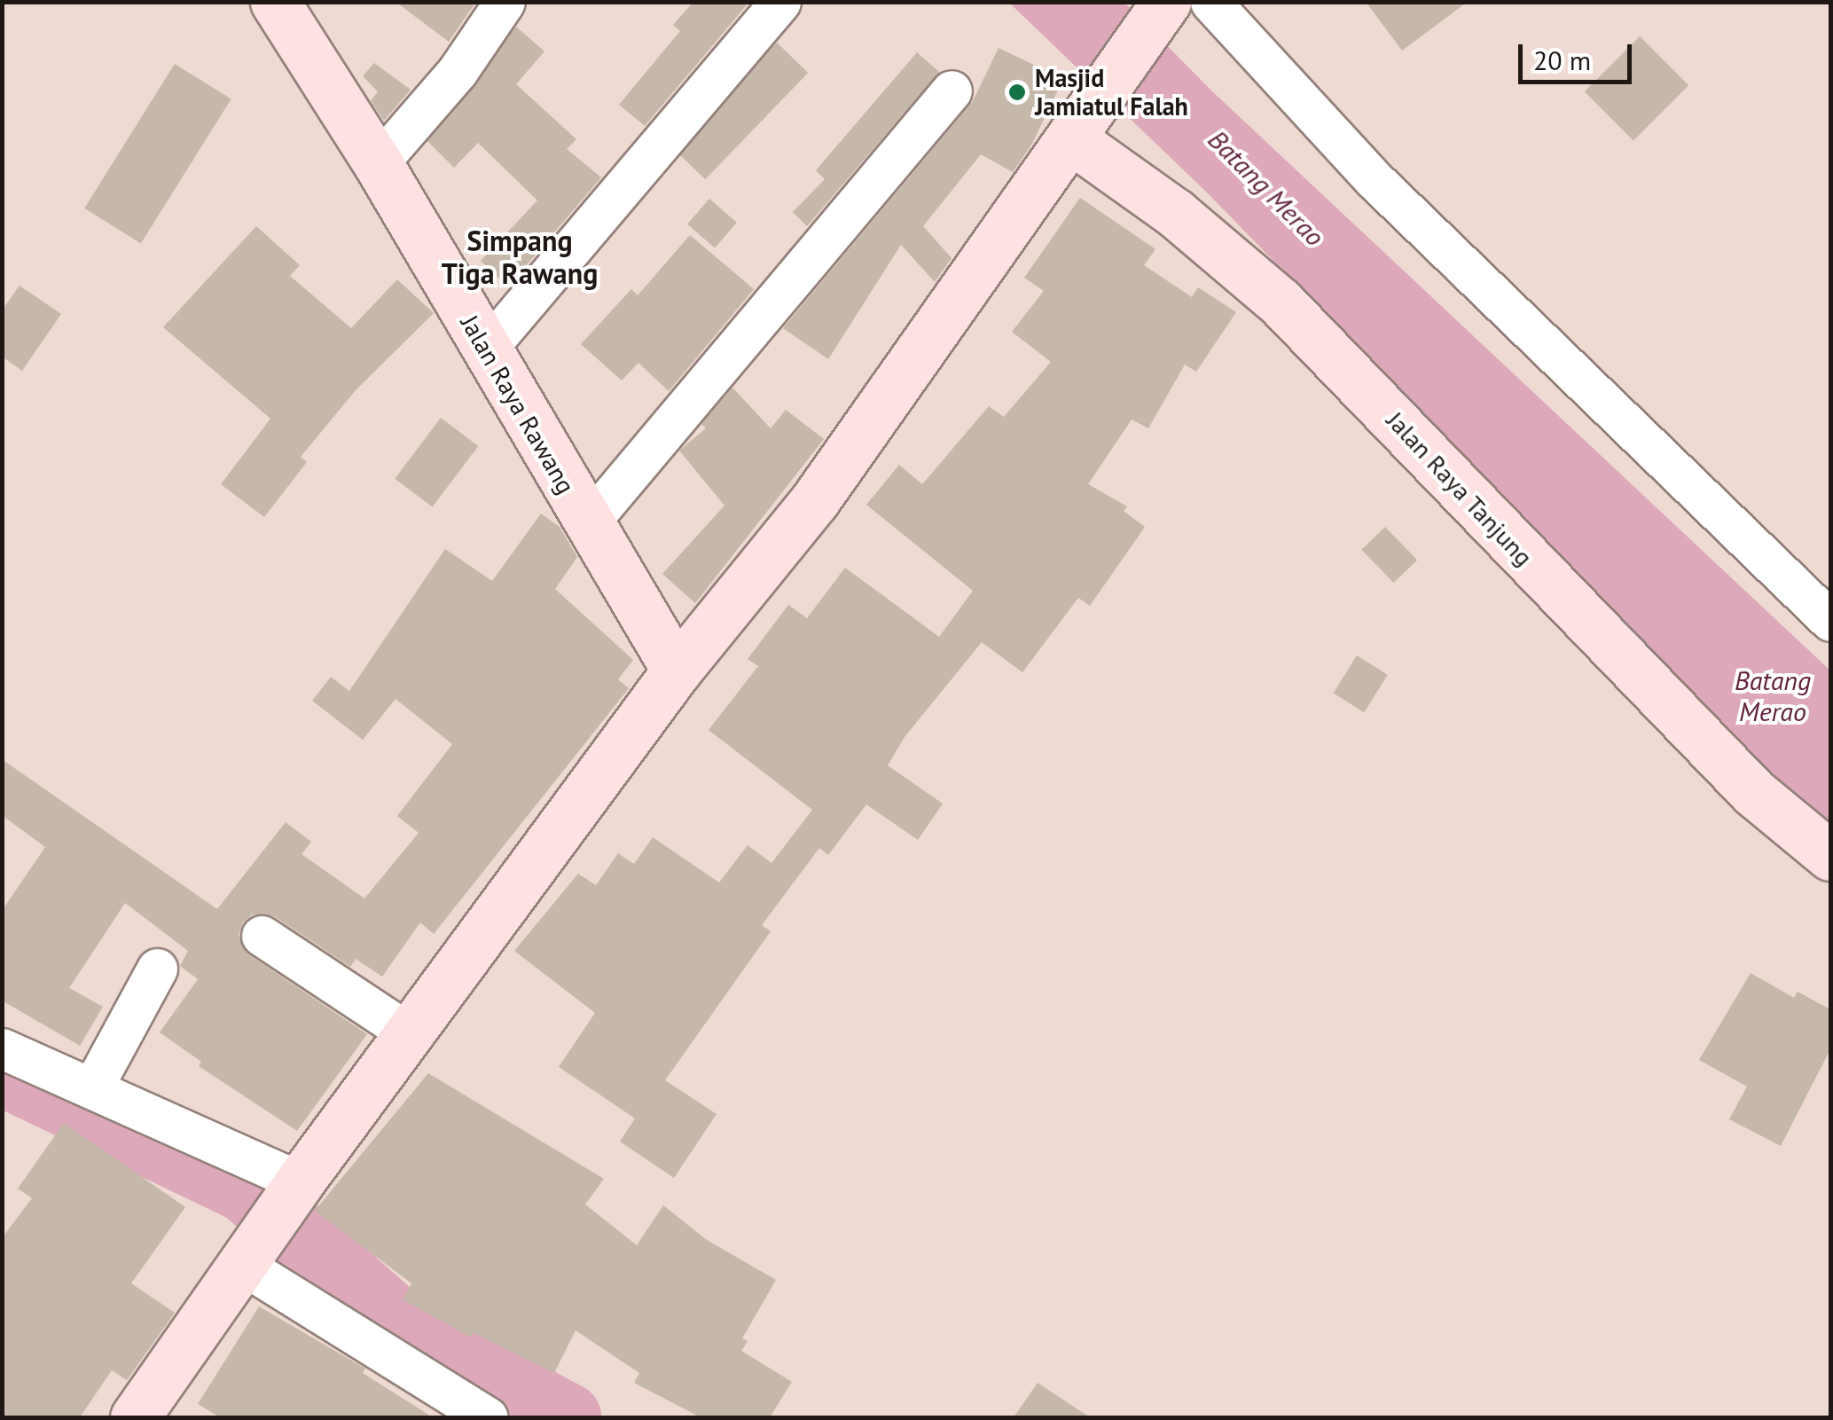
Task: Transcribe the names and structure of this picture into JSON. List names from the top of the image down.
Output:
{
  "streets": {
    "main road": ["Jalan Raya Rawang", "Jalan Raya Tanjung"]
  },
  "districts": ["Simpang Tiga Rawang"],
  "water": ["Batang Merao"],
  "places": ["Masjid Jamiatul Falah"],
  "scale_bar": "20 m"
}
